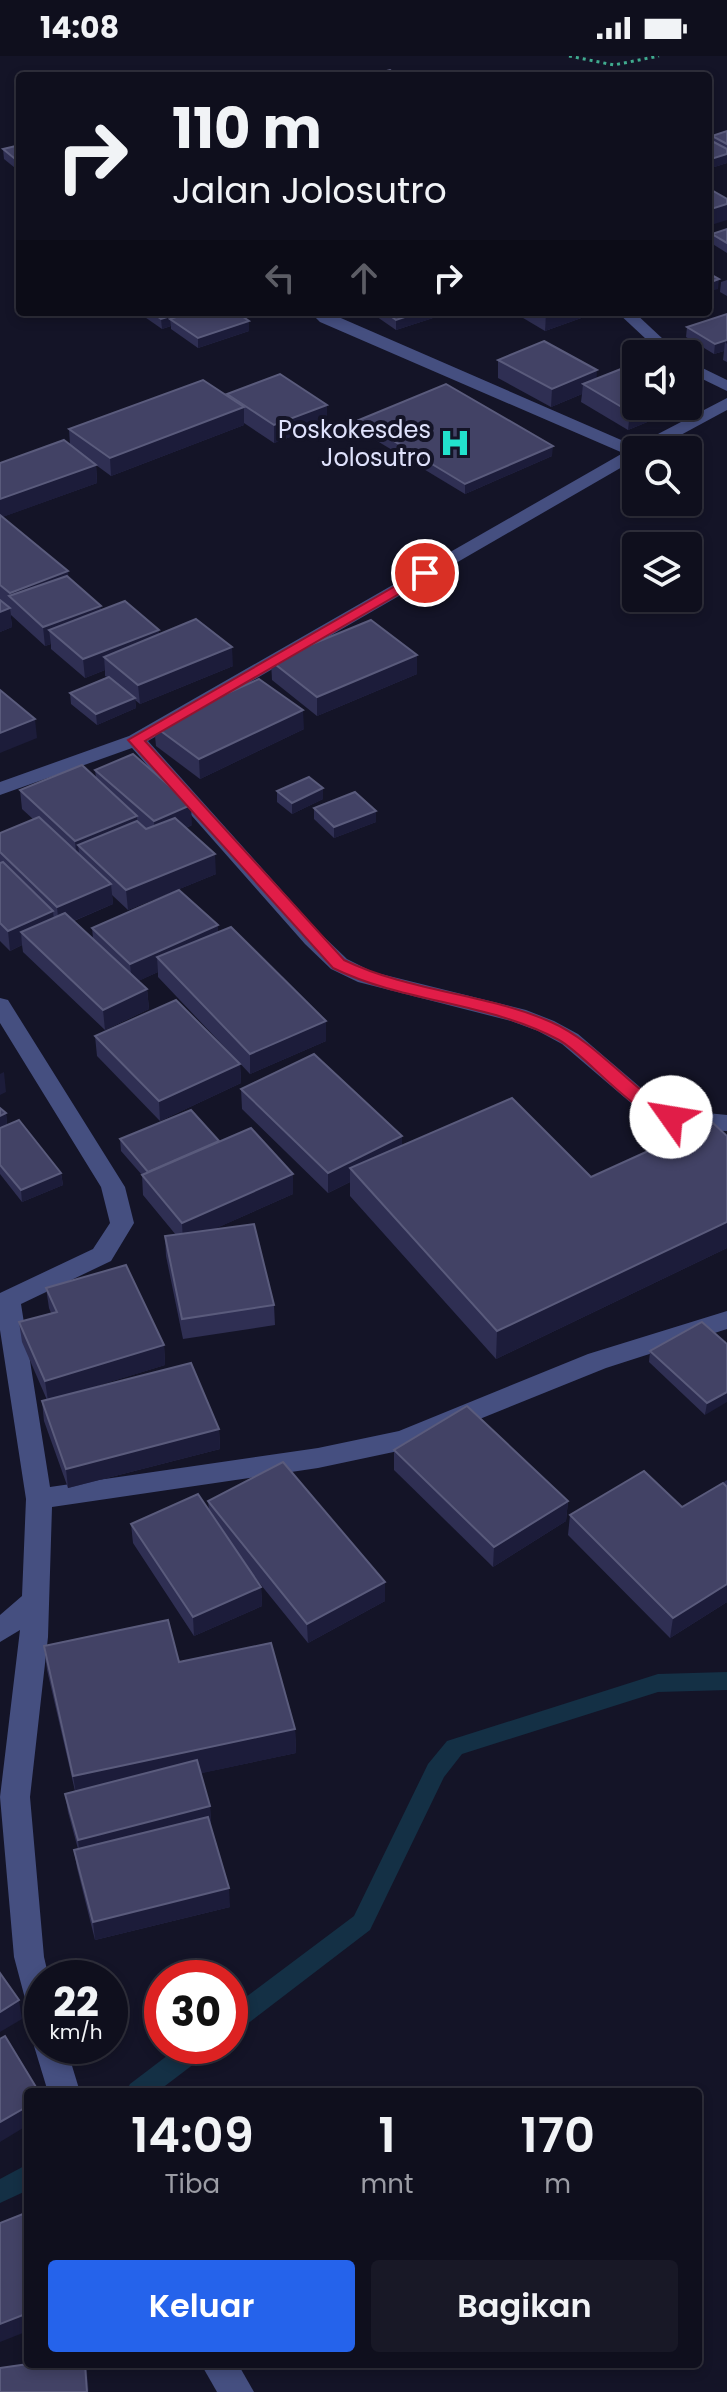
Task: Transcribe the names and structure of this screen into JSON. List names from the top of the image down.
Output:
{
  "places": {
    "hospital": ["Poskokesdes Jolosutro"]
  },
  "page": {
    "status": "14:08",
    "turn": ["110 m", "Jalan Jolosutro"],
    "speed": "22 km/h",
    "limit": "30",
    "eta": [
      "14:09",
      "Tiba",
      "1",
      "mnt",
      "170",
      "m"
    ],
    "buttons": ["Keluar", "Bagikan"]
  }
}
